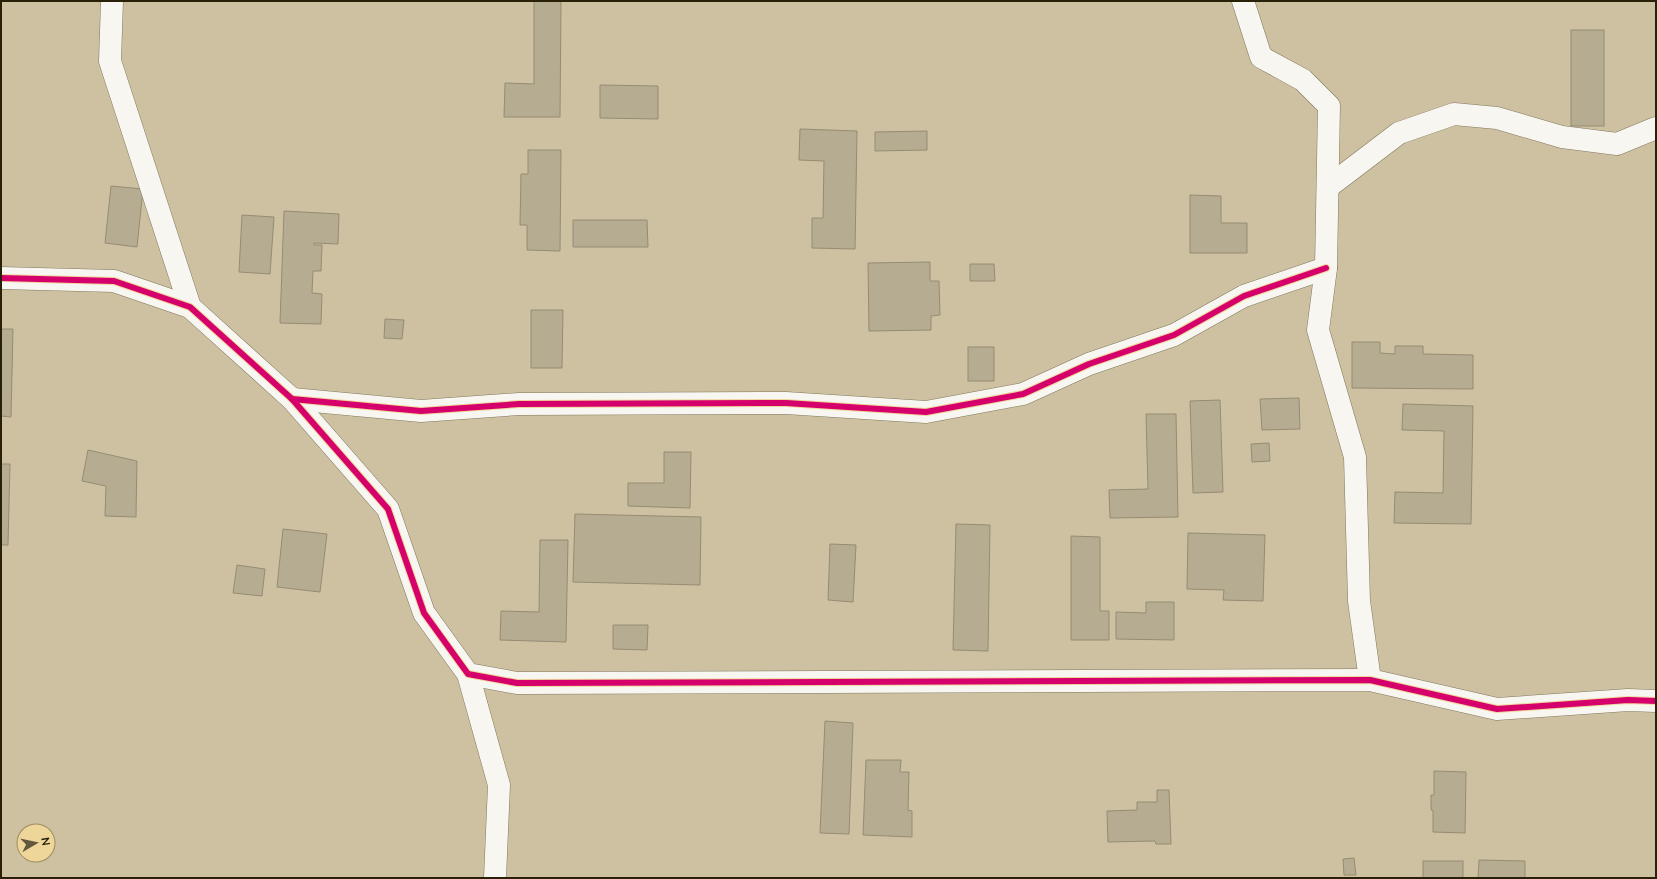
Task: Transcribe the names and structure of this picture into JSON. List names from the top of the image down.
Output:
{
  "north": "right"
}
